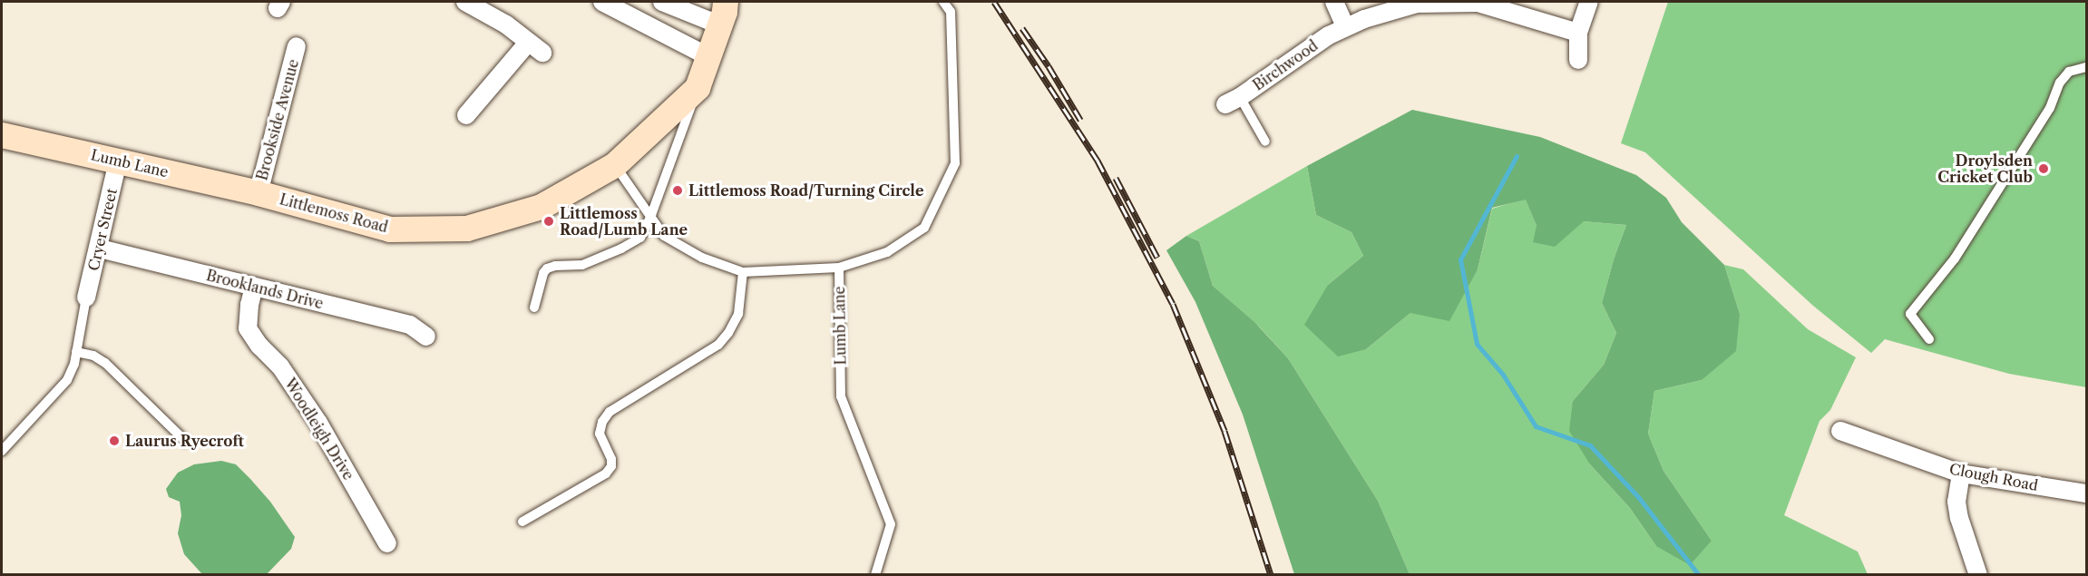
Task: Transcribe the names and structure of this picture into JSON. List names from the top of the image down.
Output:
{
  "streets": {
    "street": [
      "Birchwood",
      "Brookside Avenue",
      "Lumb Lane",
      "Littlemoss Road",
      "Cryer Street",
      "Brooklands Drive",
      "Woodleigh Drive",
      "Clough Road"
    ]
  },
  "crossings": [
    ["Brookside Avenue", "Lumb Lane"],
    ["Brookside Avenue", "Littlemoss Road"],
    ["Lumb Lane", "Littlemoss Road"],
    ["Lumb Lane", "Cryer Street"],
    ["Cryer Street", "Brooklands Drive"],
    ["Brooklands Drive", "Woodleigh Drive"]
  ],
  "places": [
    "Droylsden Cricket Club",
    "Littlemoss Road/Turning Circle",
    "Littlemoss Road/Lumb Lane",
    "Laurus Ryecroft"
  ]
}
